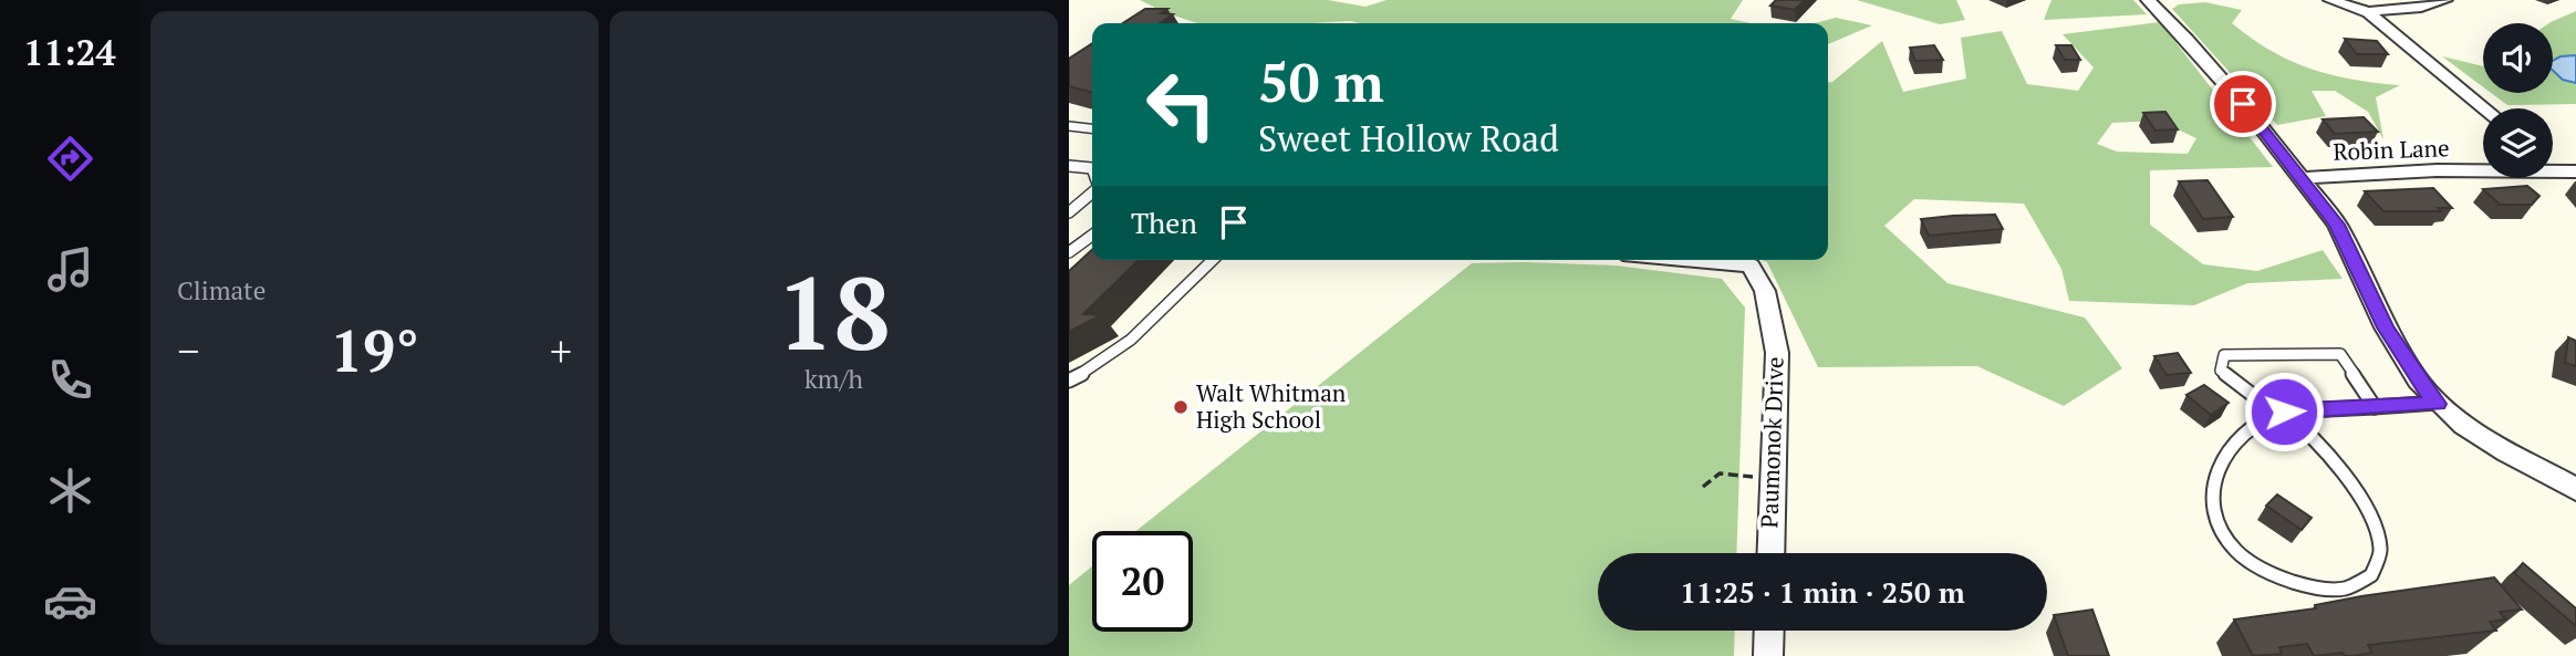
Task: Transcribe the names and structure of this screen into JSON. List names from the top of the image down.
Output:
{
  "streets": {
    "street": ["Robin Lane", "Paumonok Drive"]
  },
  "places": ["Walt Whitman High School"],
  "page": {
    "tabs": "11:24",
    "tile": [
      "Climate",
      ["18", "km/h"]
    ],
    "turn": ["50 m", "Sweet Hollow Road"],
    "then": "Then",
    "heat": ["−", "19°", "+"],
    "limit": "20",
    "trip": "11:25 · 1 min · 250 m"
  }
}
